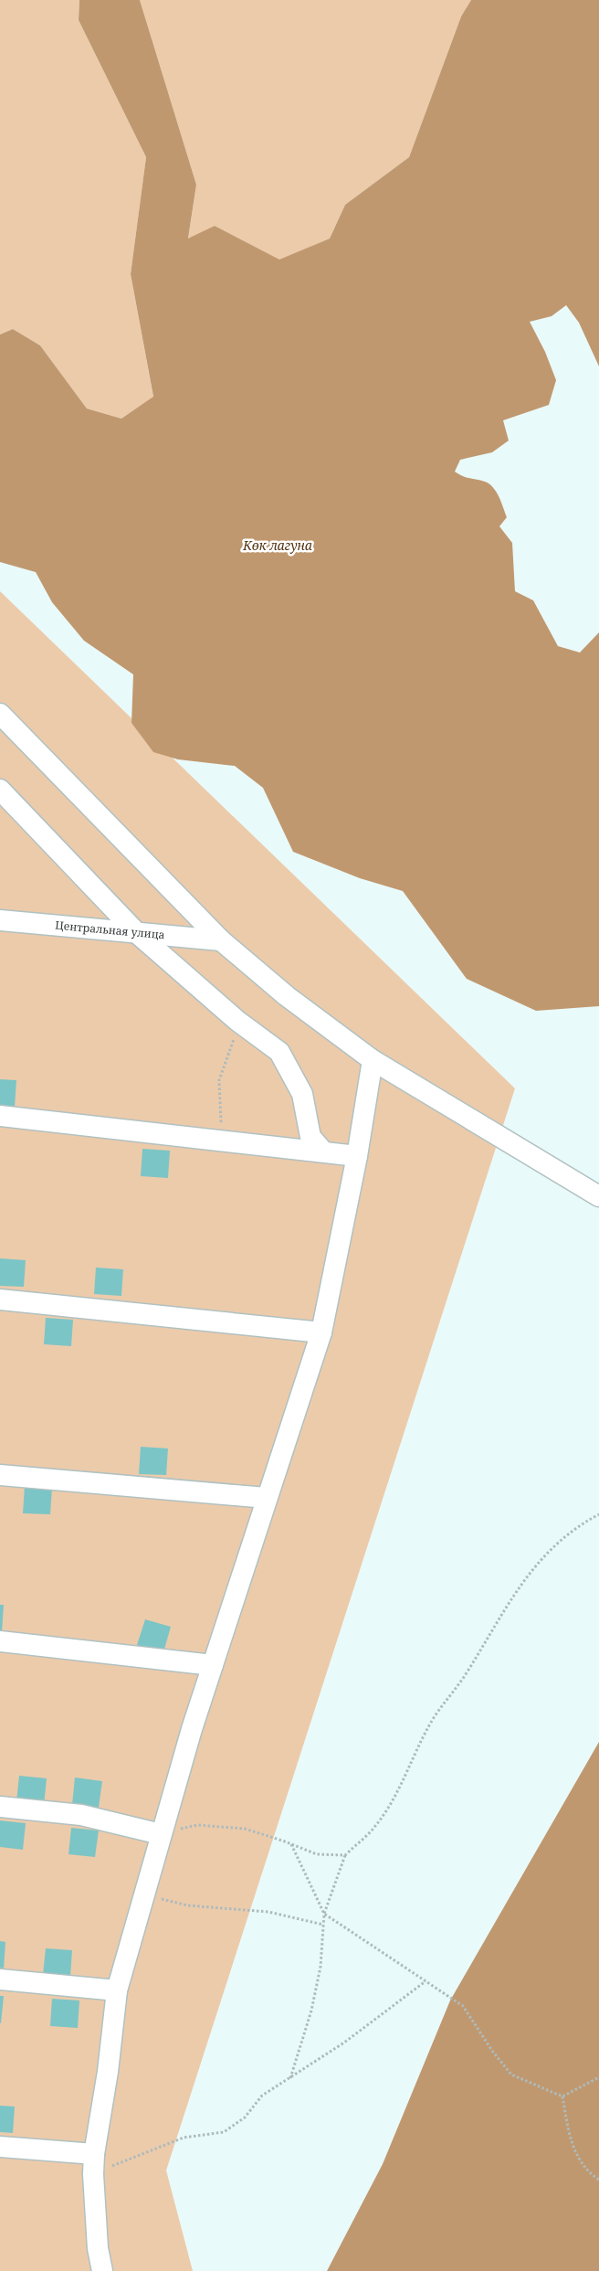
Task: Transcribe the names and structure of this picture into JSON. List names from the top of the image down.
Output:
{
  "streets": {
    "street": ["Центральная улица"]
  },
  "water": ["Көк лагуна"]
}
